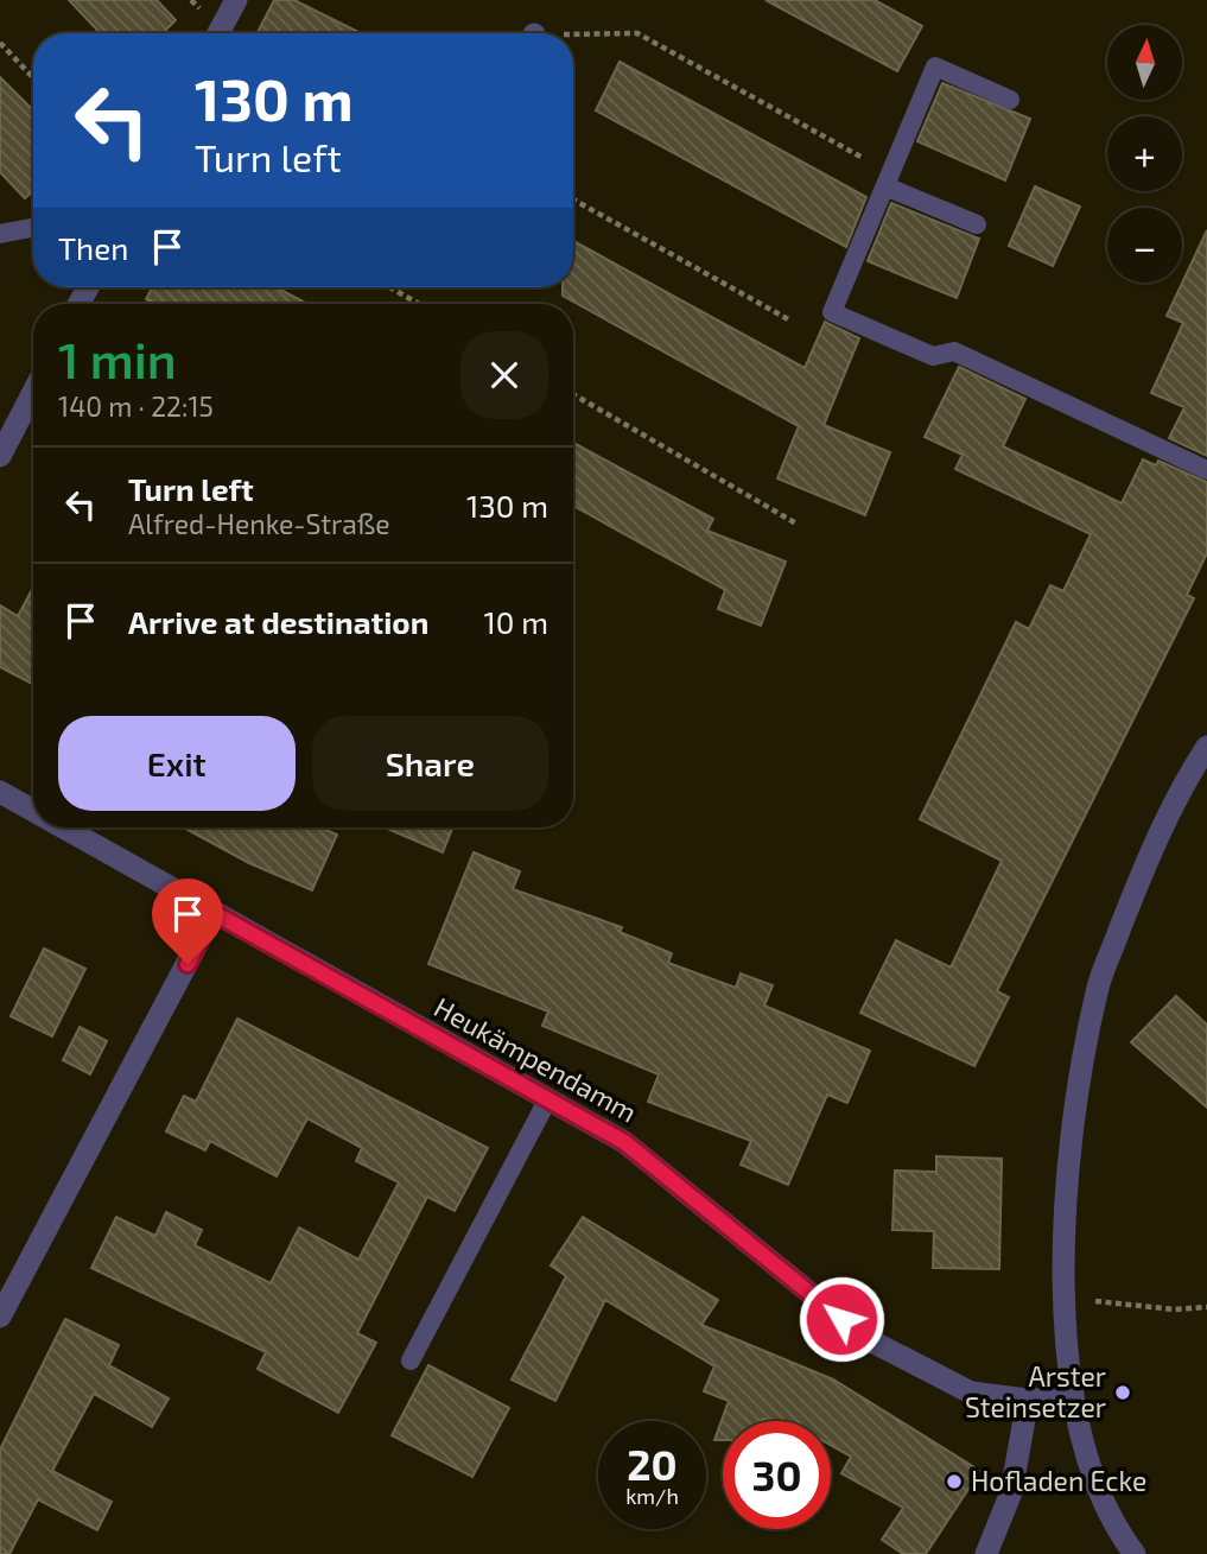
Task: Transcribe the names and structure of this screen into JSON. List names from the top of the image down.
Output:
{
  "streets": {
    "street": ["Heukämpendamm"]
  },
  "places": ["Arster Steinsetzer", "Hofladen Ecke"],
  "north": "top",
  "page": {
    "map_buttons": ["+", "−"],
    "turn": ["130 m", "Turn left"],
    "then": "Then",
    "heading": ["1 min", "140 m · 22:15"],
    "list": [
      {
        "name": "Turn left",
        "note": "Alfred-Henke-Straße",
        "value": "130 m"
      },
      {
        "name": "Arrive at destination",
        "value": "10 m"
      }
    ],
    "buttons": ["Exit", "Share"],
    "speed": "20 km/h",
    "limit": "30"
  }
}
